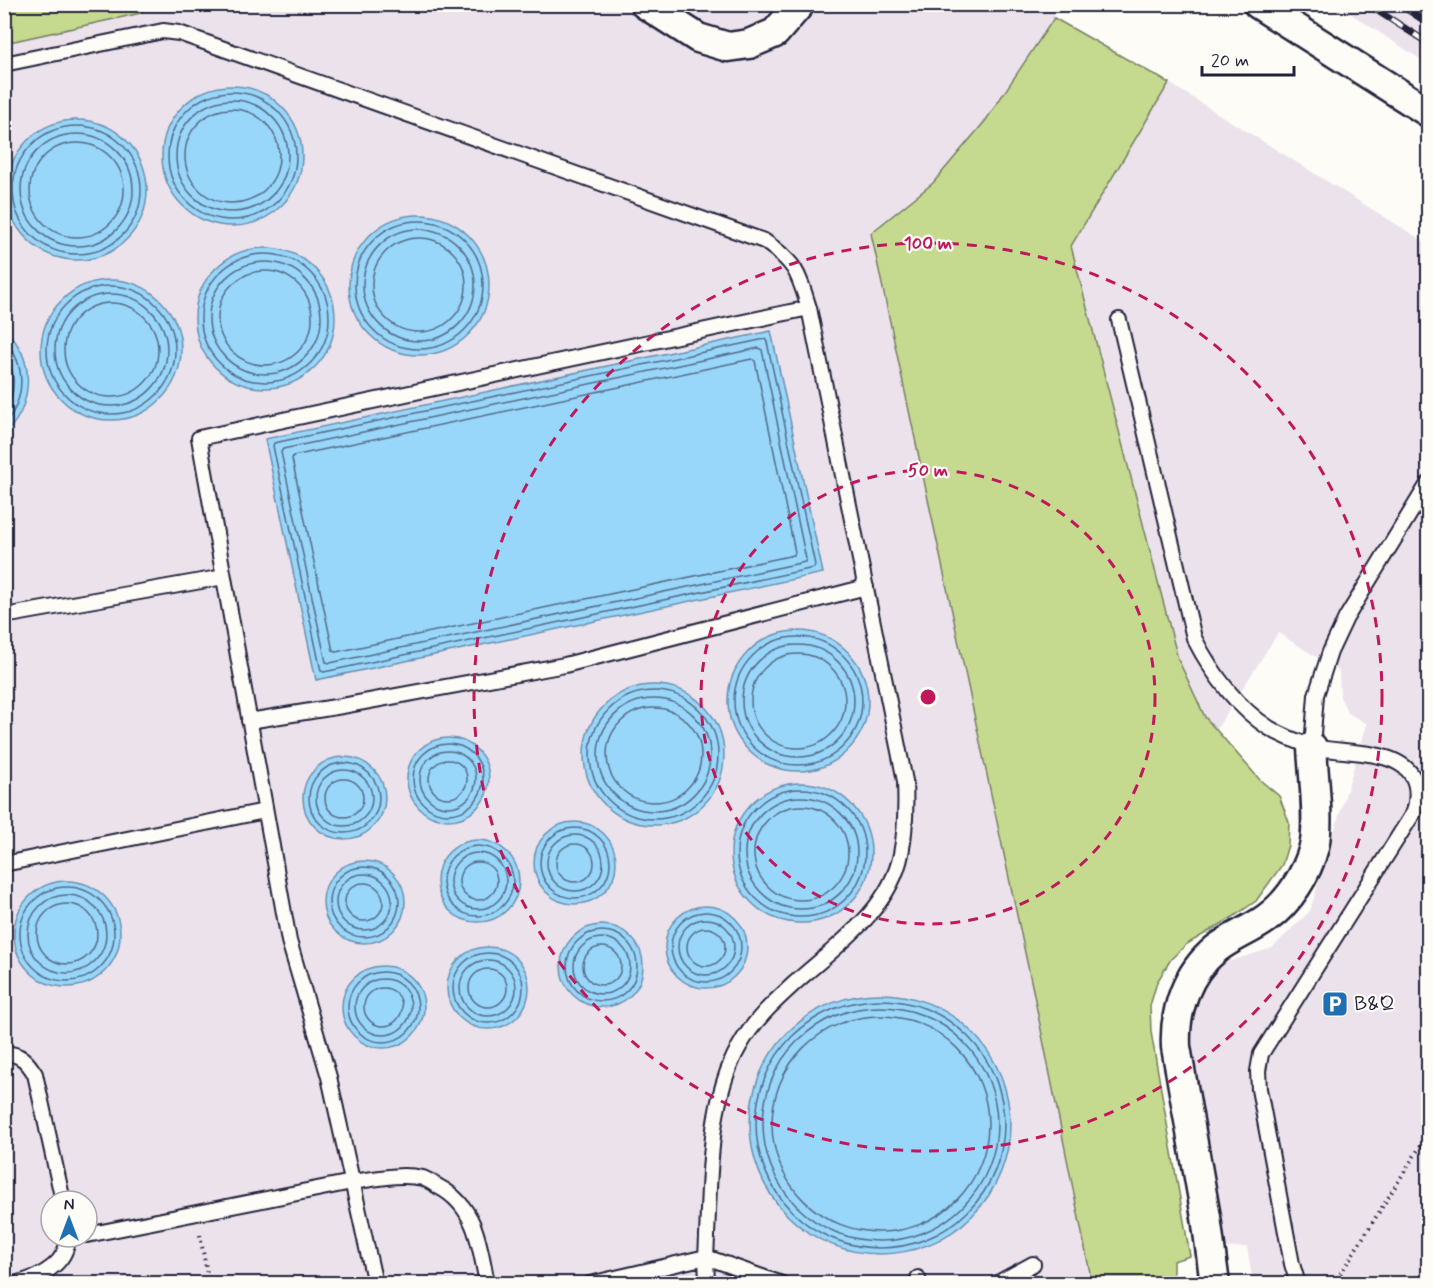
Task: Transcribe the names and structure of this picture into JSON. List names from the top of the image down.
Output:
{
  "places": {
    "parking": ["B&Q"]
  },
  "scale_bar": "20 m",
  "north": "top",
  "rings": ["100 m", "50 m"]
}
